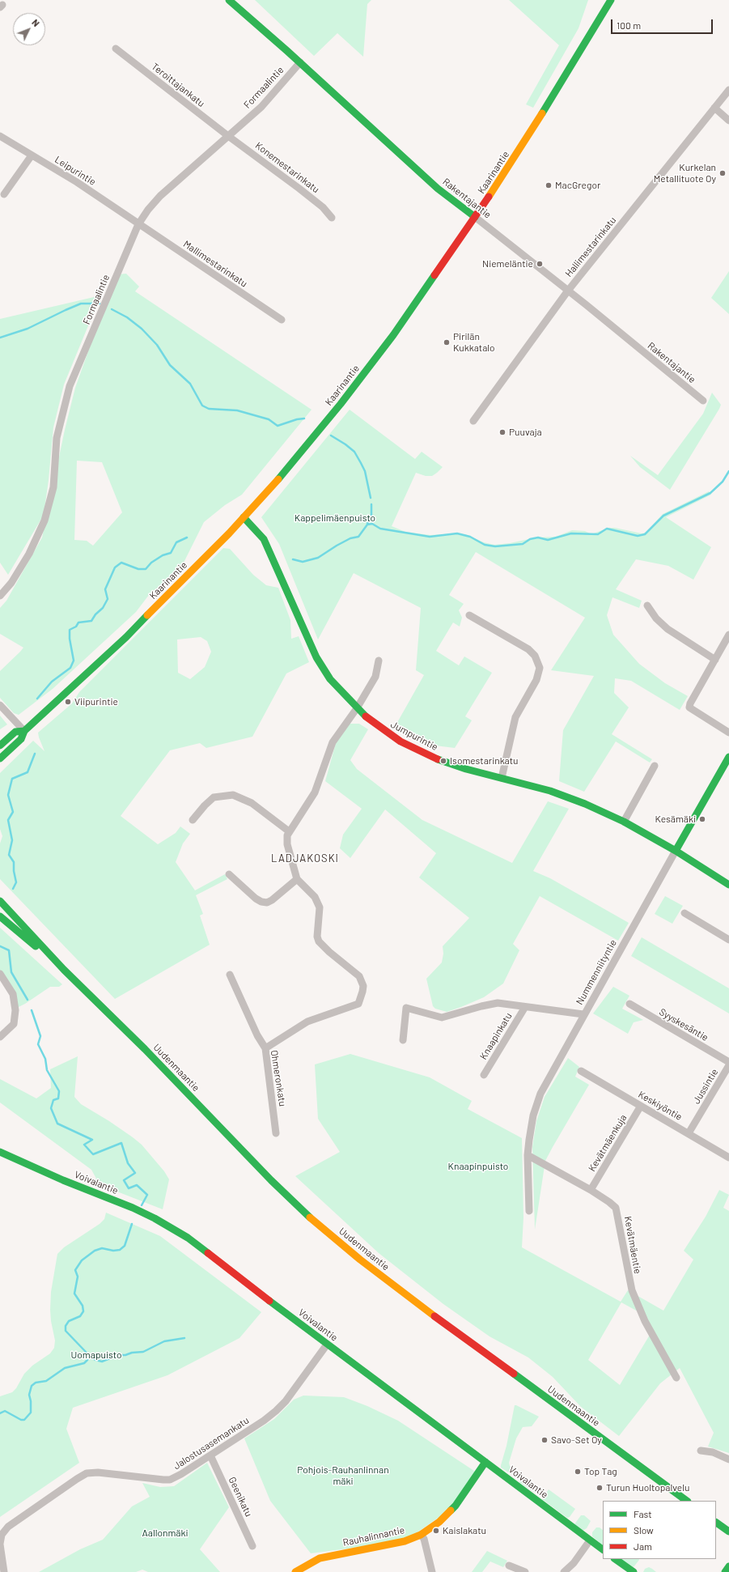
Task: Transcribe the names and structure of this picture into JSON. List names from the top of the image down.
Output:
{
  "streets": {
    "street": [
      "Teroittajankatu",
      "Formaalintie",
      "Konemestarinkatu",
      "Leipurintie",
      "Kaarinantie",
      "Rakentajantie",
      "Hallimestarinkatu",
      "Mallimestarinkatu",
      "Jumpurintie",
      "Nummenniityntie",
      "Syyskesäntie",
      "Knaapinkatu",
      "Uudenmaantie",
      "Ohmeronkatu",
      "Jussintie",
      "Keskiyöntie",
      "Kevätmäenkuja",
      "Voivalantie",
      "Kevätmäentie",
      "Jalostusasemankatu",
      "Geenikatu",
      "Rauhalinnantie"
    ]
  },
  "crossings": [
    ["Teroittajankatu", "Formaalintie"],
    ["Teroittajankatu", "Konemestarinkatu"],
    ["Formaalintie", "Konemestarinkatu"],
    ["Formaalintie", "Leipurintie"],
    ["Formaalintie", "Rakentajantie"],
    ["Formaalintie", "Mallimestarinkatu"],
    ["Leipurintie", "Mallimestarinkatu"],
    ["Kaarinantie", "Rakentajantie"],
    ["Kaarinantie", "Jumpurintie"],
    ["Rakentajantie", "Hallimestarinkatu"],
    ["Jumpurintie", "Nummenniityntie"],
    ["Nummenniityntie", "Kevätmäentie"],
    ["Jussintie", "Keskiyöntie"],
    ["Keskiyöntie", "Kevätmäenkuja"],
    ["Kevätmäenkuja", "Kevätmäentie"],
    ["Voivalantie", "Jalostusasemankatu"],
    ["Voivalantie", "Rauhalinnantie"],
    ["Jalostusasemankatu", "Geenikatu"]
  ],
  "districts": ["LADJAKOSKI"],
  "parks": [
    "Kappelimäenpuisto",
    "Knaapinpuisto",
    "Uomapuisto",
    "Pohjois-Rauhanlinnan mäki",
    "Aallonmäki"
  ],
  "places": [
    "Kurkelan Metallituote Oy",
    "MacGregor",
    "Niemeläntie",
    "Pirilän Kukkatalo",
    "Puuvaja",
    "Viipurintie",
    "Isomestarinkatu",
    "Kesämäki",
    "Savo-Set Oy",
    "Top Tag",
    "Turun Huoltopalvelu",
    "Kaislakatu"
  ],
  "legend": ["Fast", "Slow", "Jam"],
  "scale_bar": "100 m",
  "north": "top right"
}
